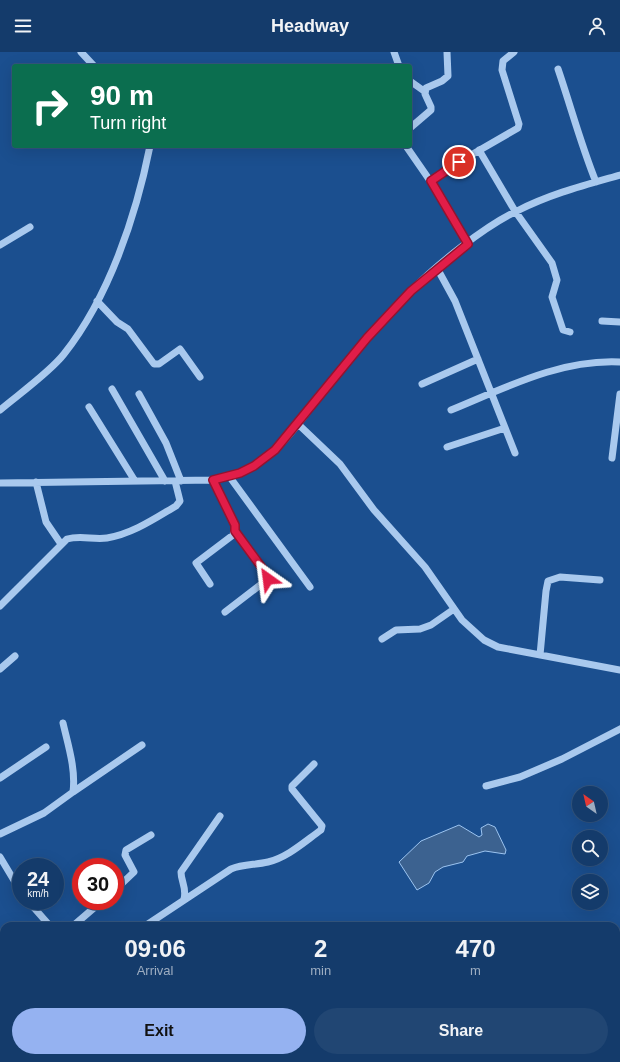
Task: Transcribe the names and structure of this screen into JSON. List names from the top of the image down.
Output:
{
  "north": "top left",
  "page": {
    "header": "Headway",
    "turn": ["90 m", "Turn right"],
    "speed": "24 km/h",
    "limit": "30",
    "eta": [
      "09:06",
      "Arrival",
      "2",
      "min",
      "470",
      "m"
    ],
    "buttons": ["Exit", "Share"]
  }
}
